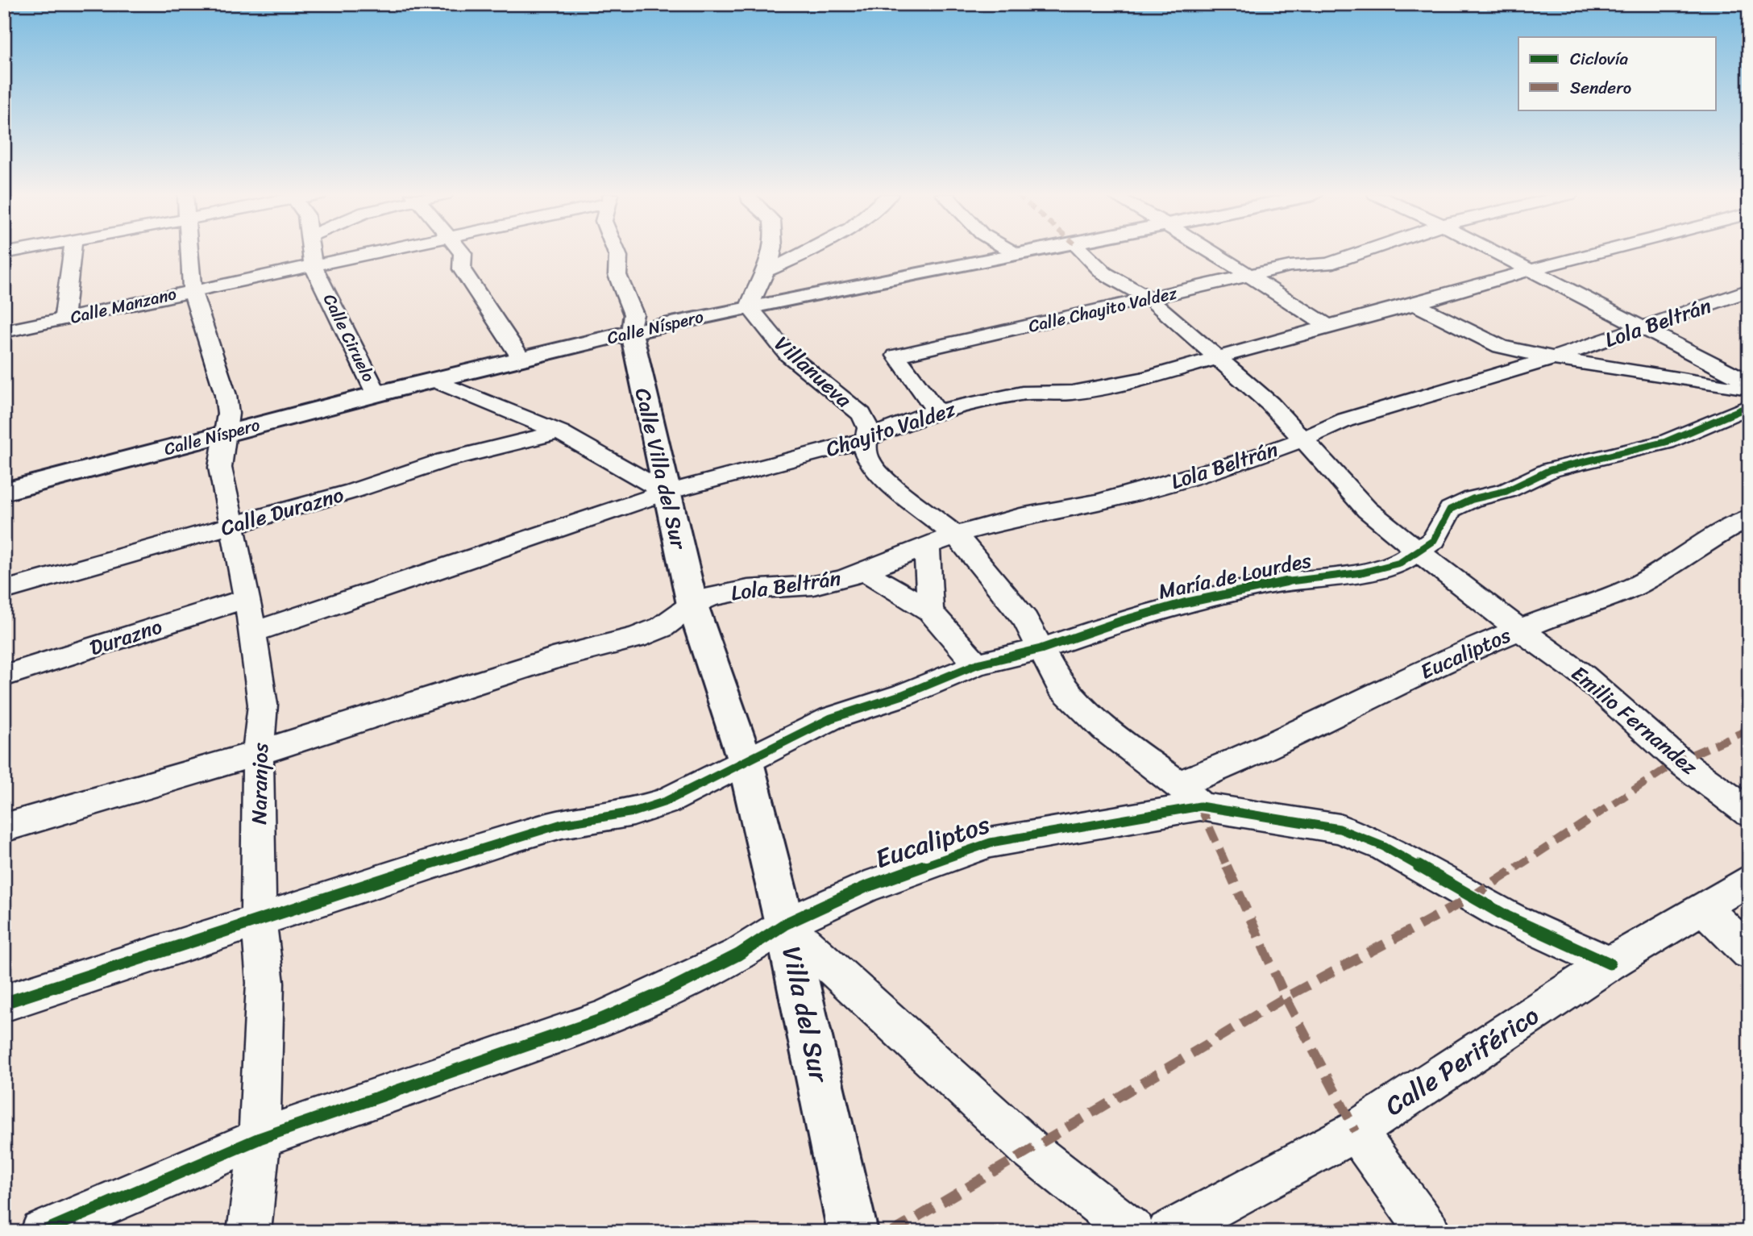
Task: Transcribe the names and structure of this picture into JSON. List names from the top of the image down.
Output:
{
  "streets": {
    "street": [
      "Calle Manzano",
      "Calle Chayito Valdez",
      "Lola Beltrán",
      "Calle Níspero",
      "Calle Ciruelo",
      "Villanueva",
      "Chayito Valdez",
      "Calle Villa del Sur",
      "Calle Durazno",
      "María de Lourdes",
      "Durazno",
      "Eucaliptos",
      "Emilio Fernandez",
      "Naranjos",
      "Villa del Sur",
      "Calle Periférico"
    ]
  },
  "crossings": [
    ["Calle Manzano", "Calle Ciruelo"],
    ["Calle Manzano", "Naranjos"],
    ["Calle Chayito Valdez", "Chayito Valdez"],
    ["Calle Chayito Valdez", "Emilio Fernandez"],
    ["Lola Beltrán", "Villanueva"],
    ["Lola Beltrán", "Calle Villa del Sur"],
    ["Lola Beltrán", "Emilio Fernandez"],
    ["Lola Beltrán", "Naranjos"],
    ["Lola Beltrán", "Villa del Sur"],
    ["Calle Níspero", "Calle Ciruelo"],
    ["Calle Níspero", "Villanueva"],
    ["Calle Níspero", "Calle Villa del Sur"],
    ["Calle Níspero", "Naranjos"],
    ["Villanueva", "Chayito Valdez"],
    ["Villanueva", "María de Lourdes"],
    ["Villanueva", "Eucaliptos"],
    ["Chayito Valdez", "Calle Villa del Sur"],
    ["Chayito Valdez", "Emilio Fernandez"],
    ["Chayito Valdez", "Naranjos"],
    ["Calle Villa del Sur", "Villa del Sur"],
    ["Calle Durazno", "Naranjos"],
    ["María de Lourdes", "Emilio Fernandez"],
    ["María de Lourdes", "Naranjos"],
    ["María de Lourdes", "Villa del Sur"],
    ["Durazno", "Naranjos"],
    ["Eucaliptos", "Emilio Fernandez"],
    ["Eucaliptos", "Naranjos"],
    ["Eucaliptos", "Villa del Sur"]
  ],
  "legend": ["Ciclovía", "Sendero"]
}
